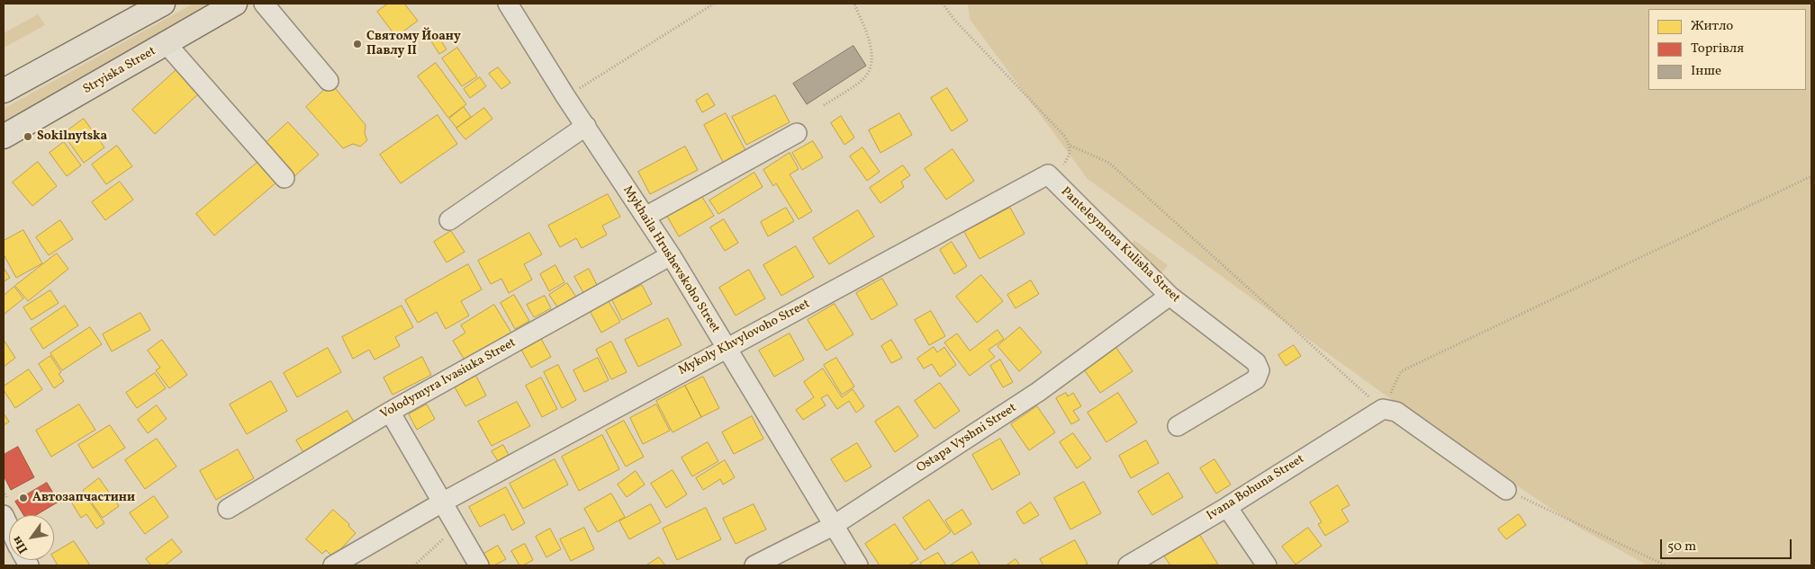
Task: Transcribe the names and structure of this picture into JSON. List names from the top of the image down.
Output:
{
  "streets": {
    "main road": ["Stryiska Street"],
    "street": [
      "Panteleymona Kulisha Street",
      "Mykhaila Hrushevskoho Street",
      "Mykoly Khvylovoho Street",
      "Volodymyra Ivasiuka Street",
      "Ostapa Vyshni Street",
      "Ivana Bohuna Street"
    ]
  },
  "crossings": [
    ["Panteleymona Kulisha Street", "Mykoly Khvylovoho Street"],
    ["Panteleymona Kulisha Street", "Ostapa Vyshni Street"],
    ["Mykhaila Hrushevskoho Street", "Mykoly Khvylovoho Street"],
    ["Mykhaila Hrushevskoho Street", "Volodymyra Ivasiuka Street"],
    ["Mykhaila Hrushevskoho Street", "Ostapa Vyshni Street"]
  ],
  "places": ["Святому Йоану Павлу ІІ", "Sokilnytska", "Автозапчастини"],
  "legend": ["Житло", "Торгівля", "Інше"],
  "scale_bar": "50 m",
  "north": "bottom left"
}
